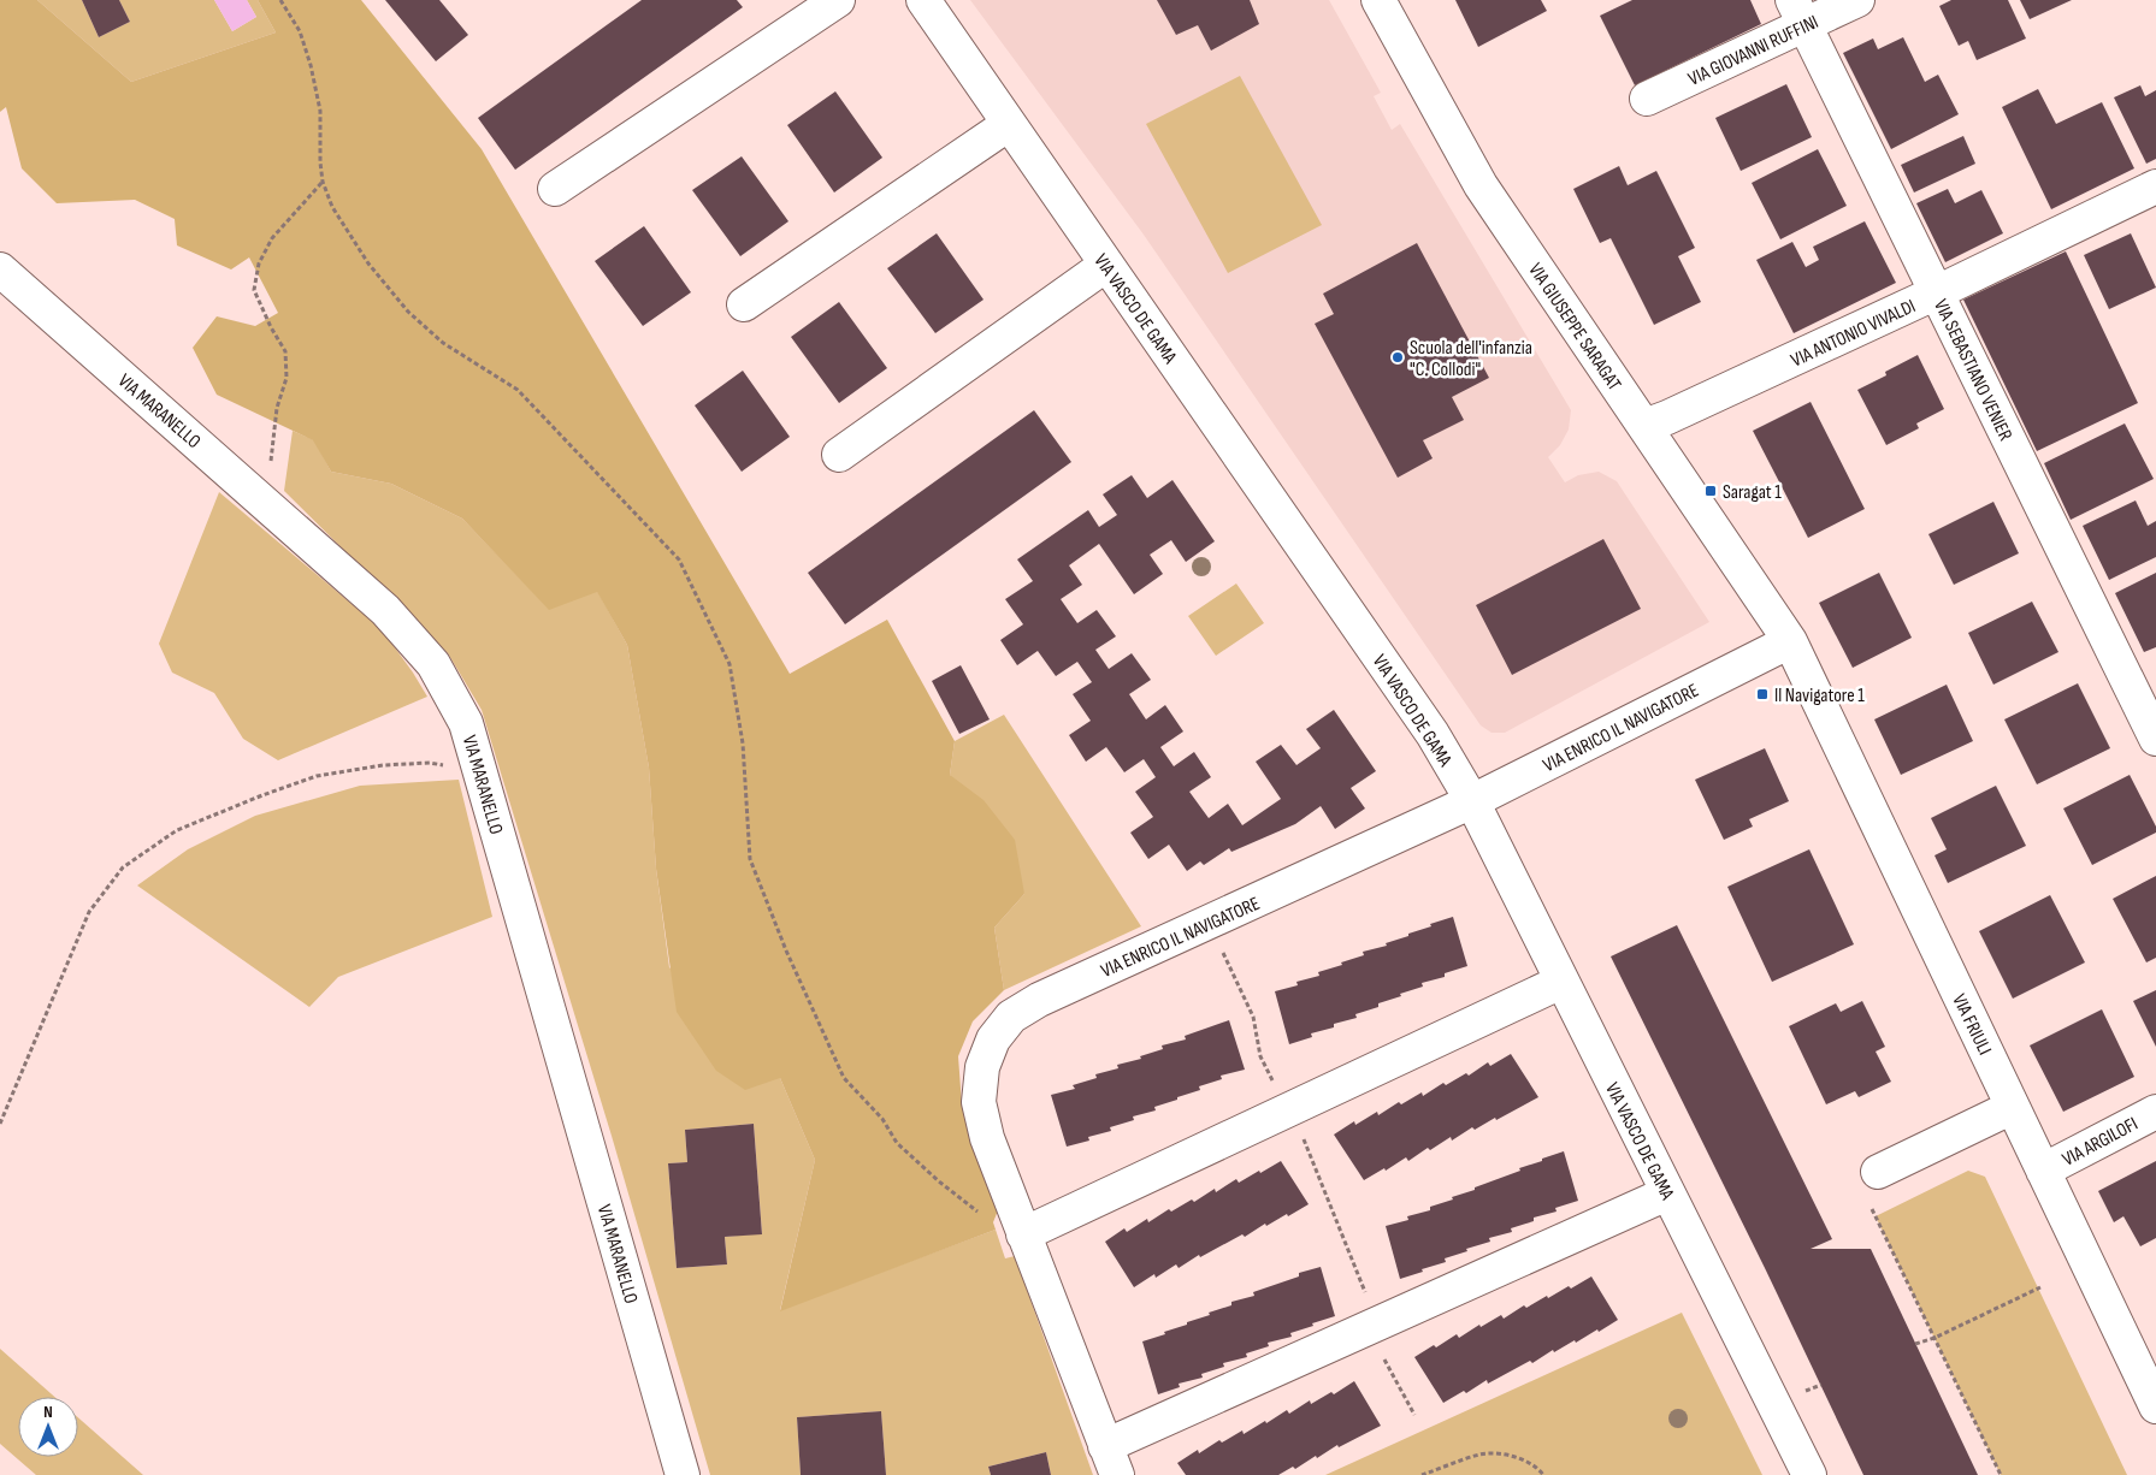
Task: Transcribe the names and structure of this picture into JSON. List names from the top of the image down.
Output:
{
  "streets": {
    "street": [
      "VIA GIOVANNI RUFFINI",
      "VIA VASCO DE GAMA",
      "VIA GIUSEPPE SARAGAT",
      "VIA ANTONIO VIVALDI",
      "VIA SEBASTIANO VENIER",
      "VIA MARANELLO",
      "VIA ENRICO IL NAVIGATORE",
      "VIA FRIULI",
      "VIA ARGILOFI"
    ]
  },
  "crossings": [
    ["VIA GIOVANNI RUFFINI", "VIA SEBASTIANO VENIER"],
    ["VIA VASCO DE GAMA", "VIA ENRICO IL NAVIGATORE"],
    ["VIA GIUSEPPE SARAGAT", "VIA ANTONIO VIVALDI"],
    ["VIA GIUSEPPE SARAGAT", "VIA ENRICO IL NAVIGATORE"],
    ["VIA GIUSEPPE SARAGAT", "VIA FRIULI"],
    ["VIA ANTONIO VIVALDI", "VIA SEBASTIANO VENIER"],
    ["VIA ENRICO IL NAVIGATORE", "VIA FRIULI"],
    ["VIA FRIULI", "VIA ARGILOFI"]
  ],
  "places": {
    "other": ["Scuola dell'infanzia \"C. Collodi\""],
    "transit": ["Saragat 1", "Il Navigatore 1"]
  },
  "north": "top"
}
